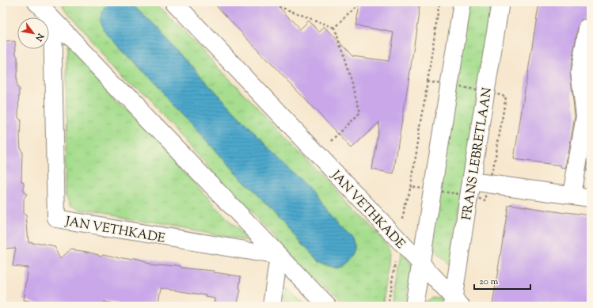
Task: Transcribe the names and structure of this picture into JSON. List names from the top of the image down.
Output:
{
  "streets": {
    "street": ["FRANS LEBRETLAAN", "JAN VETHKADE"]
  },
  "crossings": [
    ["FRANS LEBRETLAAN", "JAN VETHKADE"]
  ],
  "scale_bar": "20 m",
  "north": "bottom right"
}
